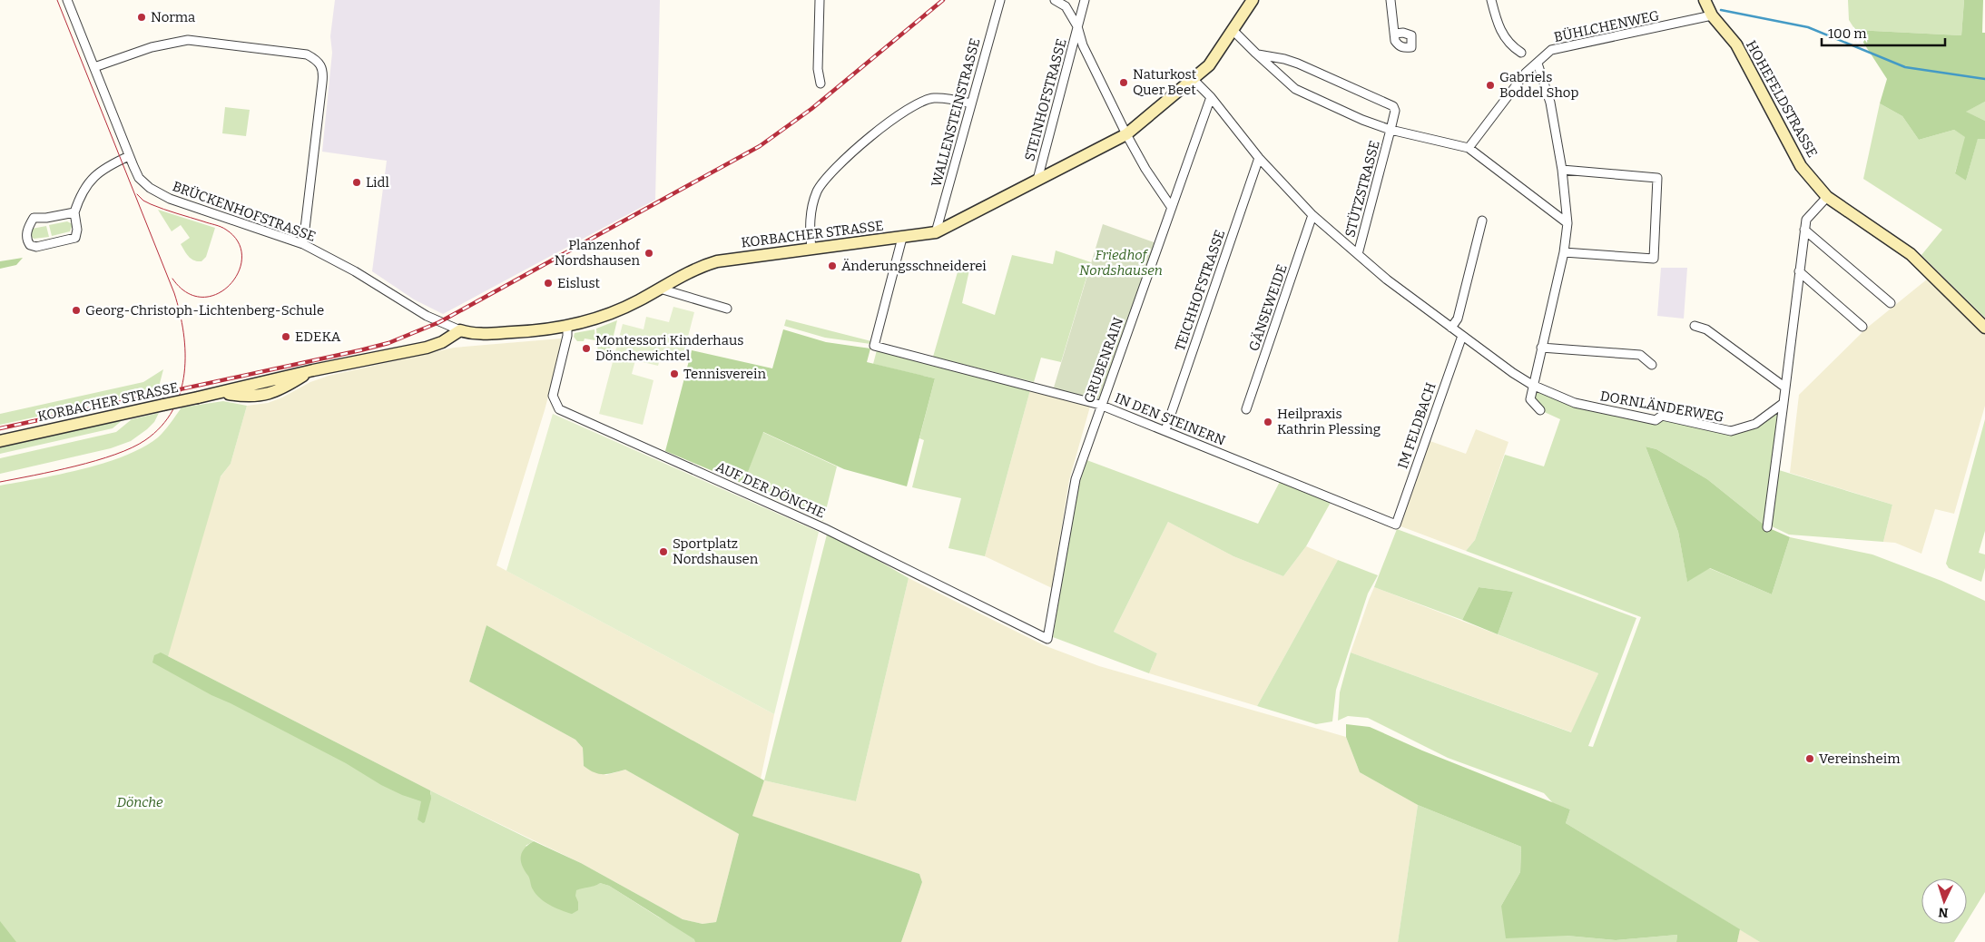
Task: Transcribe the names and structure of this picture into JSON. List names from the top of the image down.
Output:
{
  "streets": {
    "street": [
      "BÜHLCHENWEG",
      "HOHEFELDSTRASSE",
      "STEINHOFSTRASSE",
      "WALLENSTEINSTRASSE",
      "STÜTZSTRASSE",
      "BRÜCKENHOFSTRASSE",
      "KORBACHER STRASSE",
      "TEICHHOFSTRASSE",
      "GÄNSEWEIDE",
      "GRUBENRAIN",
      "DORNLÄNDERWEG",
      "IN DEN STEINERN",
      "IM FELDBACH",
      "AUF DER DÖNCHE"
    ]
  },
  "crossings": [
    ["BÜHLCHENWEG", "HOHEFELDSTRASSE"],
    ["STEINHOFSTRASSE", "KORBACHER STRASSE"],
    ["WALLENSTEINSTRASSE", "KORBACHER STRASSE"],
    ["BRÜCKENHOFSTRASSE", "KORBACHER STRASSE"],
    ["KORBACHER STRASSE", "IN DEN STEINERN"],
    ["KORBACHER STRASSE", "AUF DER DÖNCHE"],
    ["TEICHHOFSTRASSE", "IN DEN STEINERN"],
    ["GRUBENRAIN", "IN DEN STEINERN"],
    ["GRUBENRAIN", "AUF DER DÖNCHE"],
    ["IN DEN STEINERN", "IM FELDBACH"]
  ],
  "parks": ["Friedhof Nordshausen", "Dönche"],
  "places": [
    "Norma",
    "Naturkost Quer Beet",
    "Gabriels Boddel Shop",
    "Lidl",
    "Planzenhof Nordshausen",
    "Änderungsschneiderei",
    "Eislust",
    "Georg-Christoph-Lichtenberg-Schule",
    "EDEKA",
    "Montessori Kinderhaus Dönchewichtel",
    "Tennisverein",
    "Heilpraxis Kathrin Plessing",
    "Sportplatz Nordshausen",
    "Vereinsheim"
  ],
  "scale_bar": "100 m",
  "north": "bottom"
}
